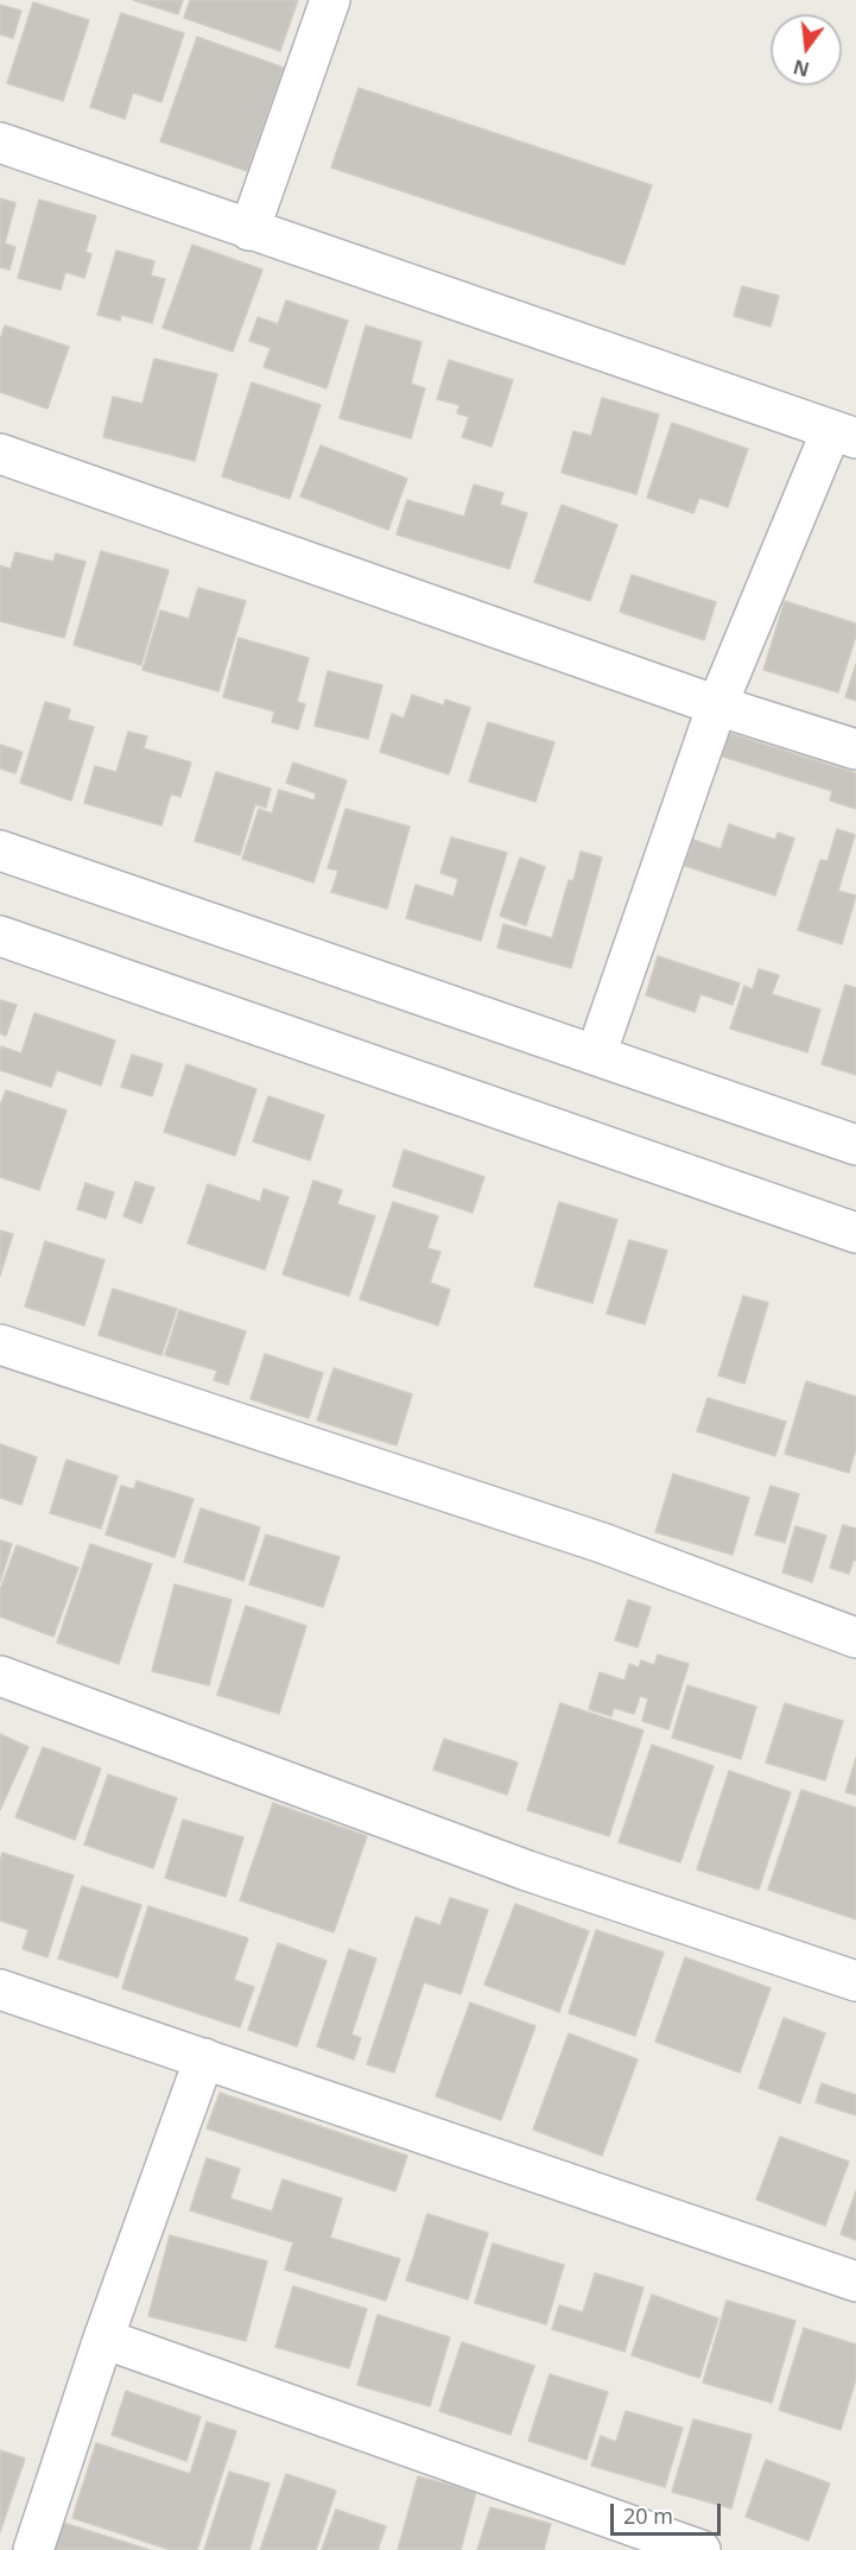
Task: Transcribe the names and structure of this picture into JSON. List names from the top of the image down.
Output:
{
  "scale_bar": "20 m",
  "north": "bottom"
}
